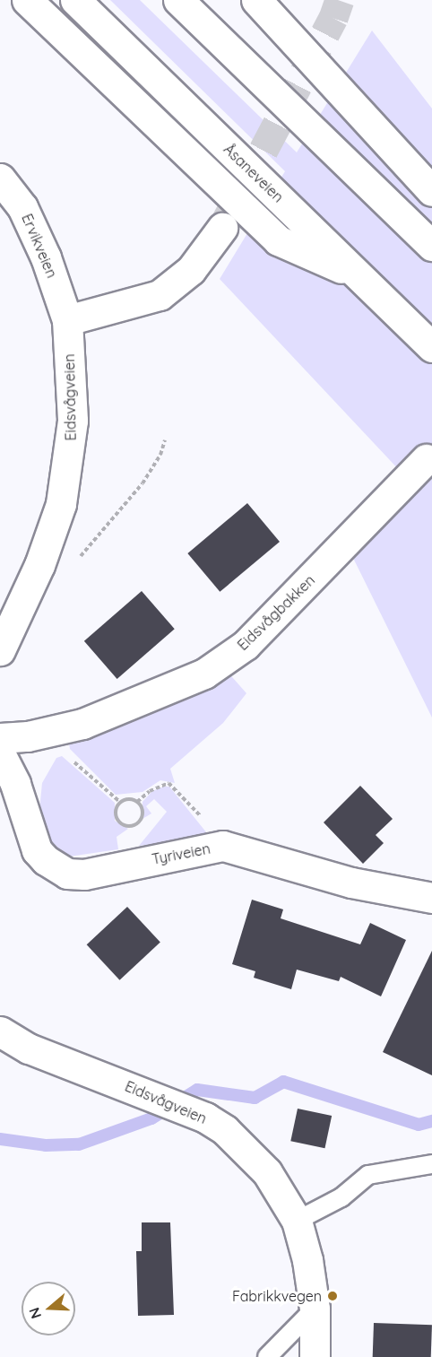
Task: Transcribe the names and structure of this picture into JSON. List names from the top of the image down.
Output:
{
  "streets": {
    "main road": [
      "Åsaneveien",
      "Ervikveien",
      "Eidsvågveien",
      "Eidsvågbakken",
      "Tyriveien"
    ]
  },
  "crossings": [
    ["Ervikveien", "Eidsvågveien"]
  ],
  "places": ["Fabrikkvegen"],
  "north": "left"
}
